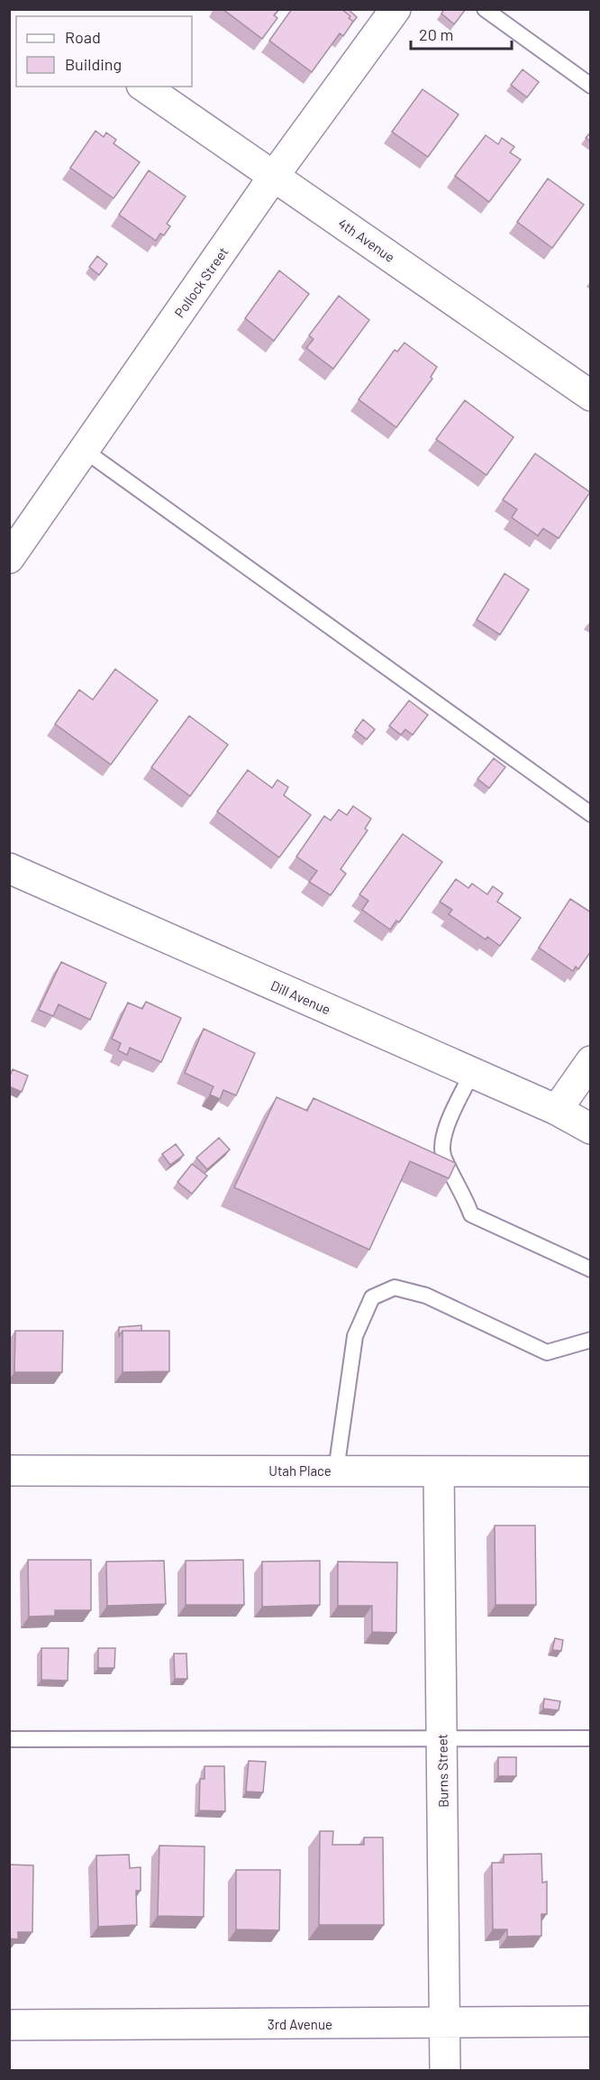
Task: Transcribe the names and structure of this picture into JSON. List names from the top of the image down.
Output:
{
  "streets": {
    "street": [
      "4th Avenue",
      "Pollock Street",
      "Dill Avenue",
      "Utah Place",
      "Burns Street",
      "3rd Avenue"
    ]
  },
  "crossings": [
    ["4th Avenue", "Pollock Street"],
    ["Utah Place", "Burns Street"],
    ["Burns Street", "3rd Avenue"]
  ],
  "legend": ["Road", "Building"],
  "scale_bar": "20 m"
}
